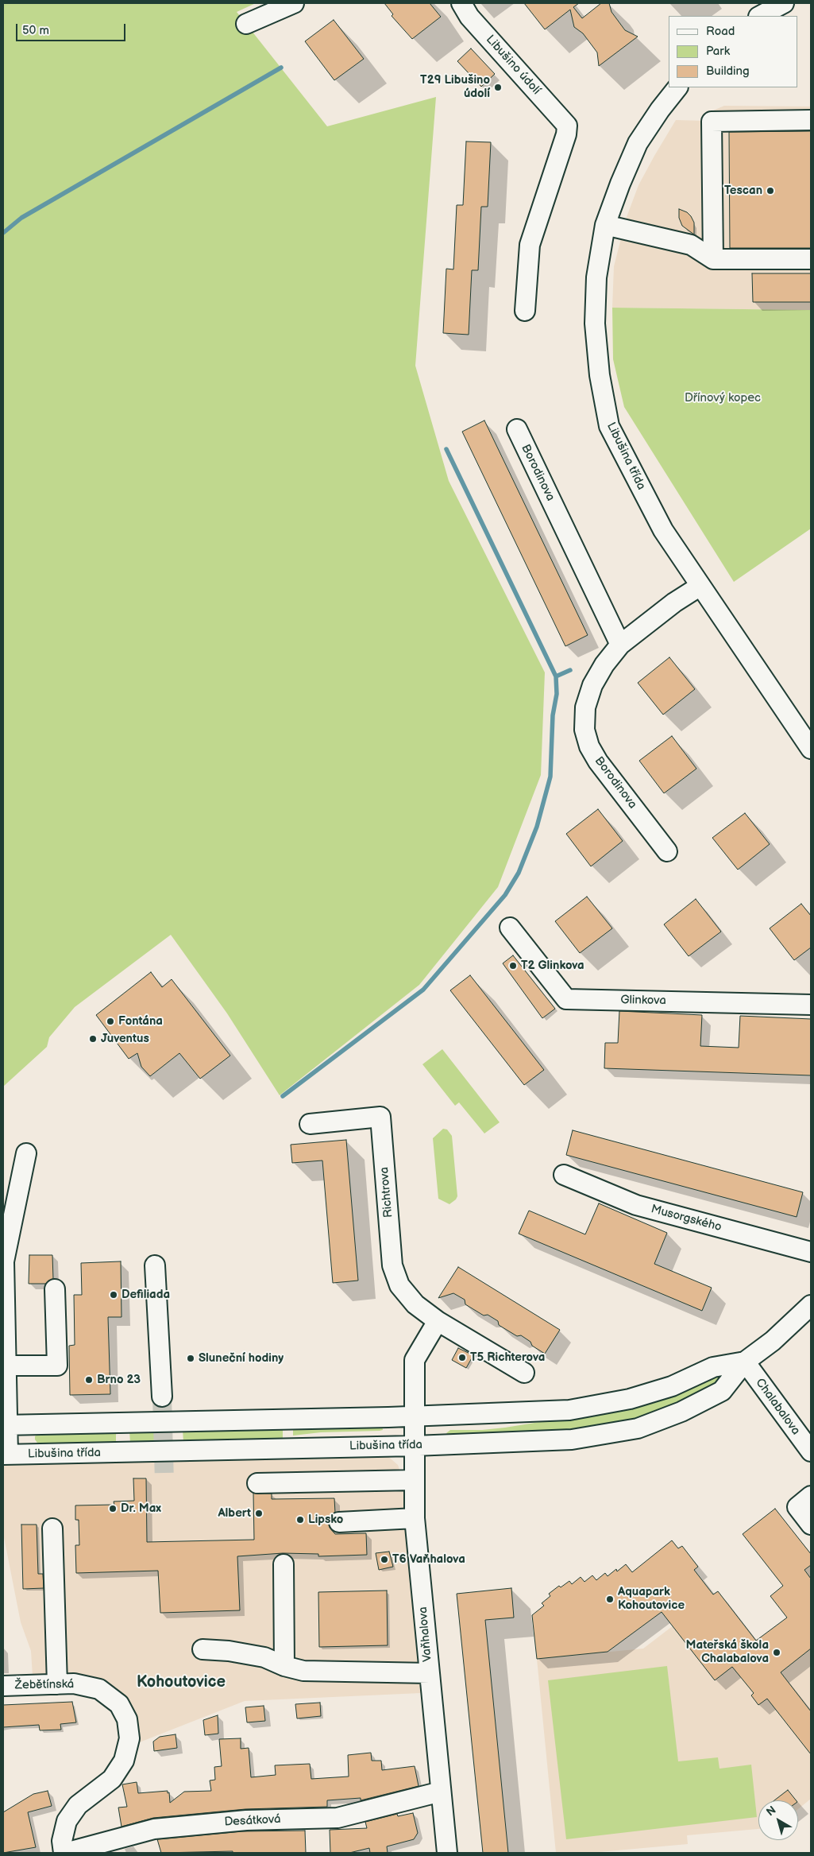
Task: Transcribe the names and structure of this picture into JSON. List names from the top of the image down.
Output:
{
  "streets": {
    "street": [
      "Libušino údolí",
      "Libušina třída",
      "Borodinova",
      "Glinkova",
      "Richtrova",
      "Musorgského",
      "Chalabalova",
      "Vaňhalova",
      "Žebětínská",
      "Desátková"
    ]
  },
  "crossings": [
    ["Libušina třída", "Borodinova"],
    ["Libušina třída", "Chalabalova"],
    ["Libušina třída", "Vaňhalova"],
    ["Vaňhalova", "Desátková"],
    ["Žebětínská", "Desátková"]
  ],
  "districts": ["Kohoutovice"],
  "parks": ["Dřínový kopec"],
  "places": [
    "T29 Libušino údolí",
    "Tescan",
    "T2 Glinkova",
    "Fontána",
    "Juventus",
    "Defiliada",
    "T5 Richterova",
    "Sluneční hodiny",
    "Brno 23",
    "Dr. Max",
    "Albert",
    "Lipsko",
    "T6 Vaňhalova",
    "Aquapark Kohoutovice",
    "Mateřská škola Chalabalova"
  ],
  "legend": ["Road", "Park", "Building"],
  "scale_bar": "50 m",
  "north": "top left"
}
